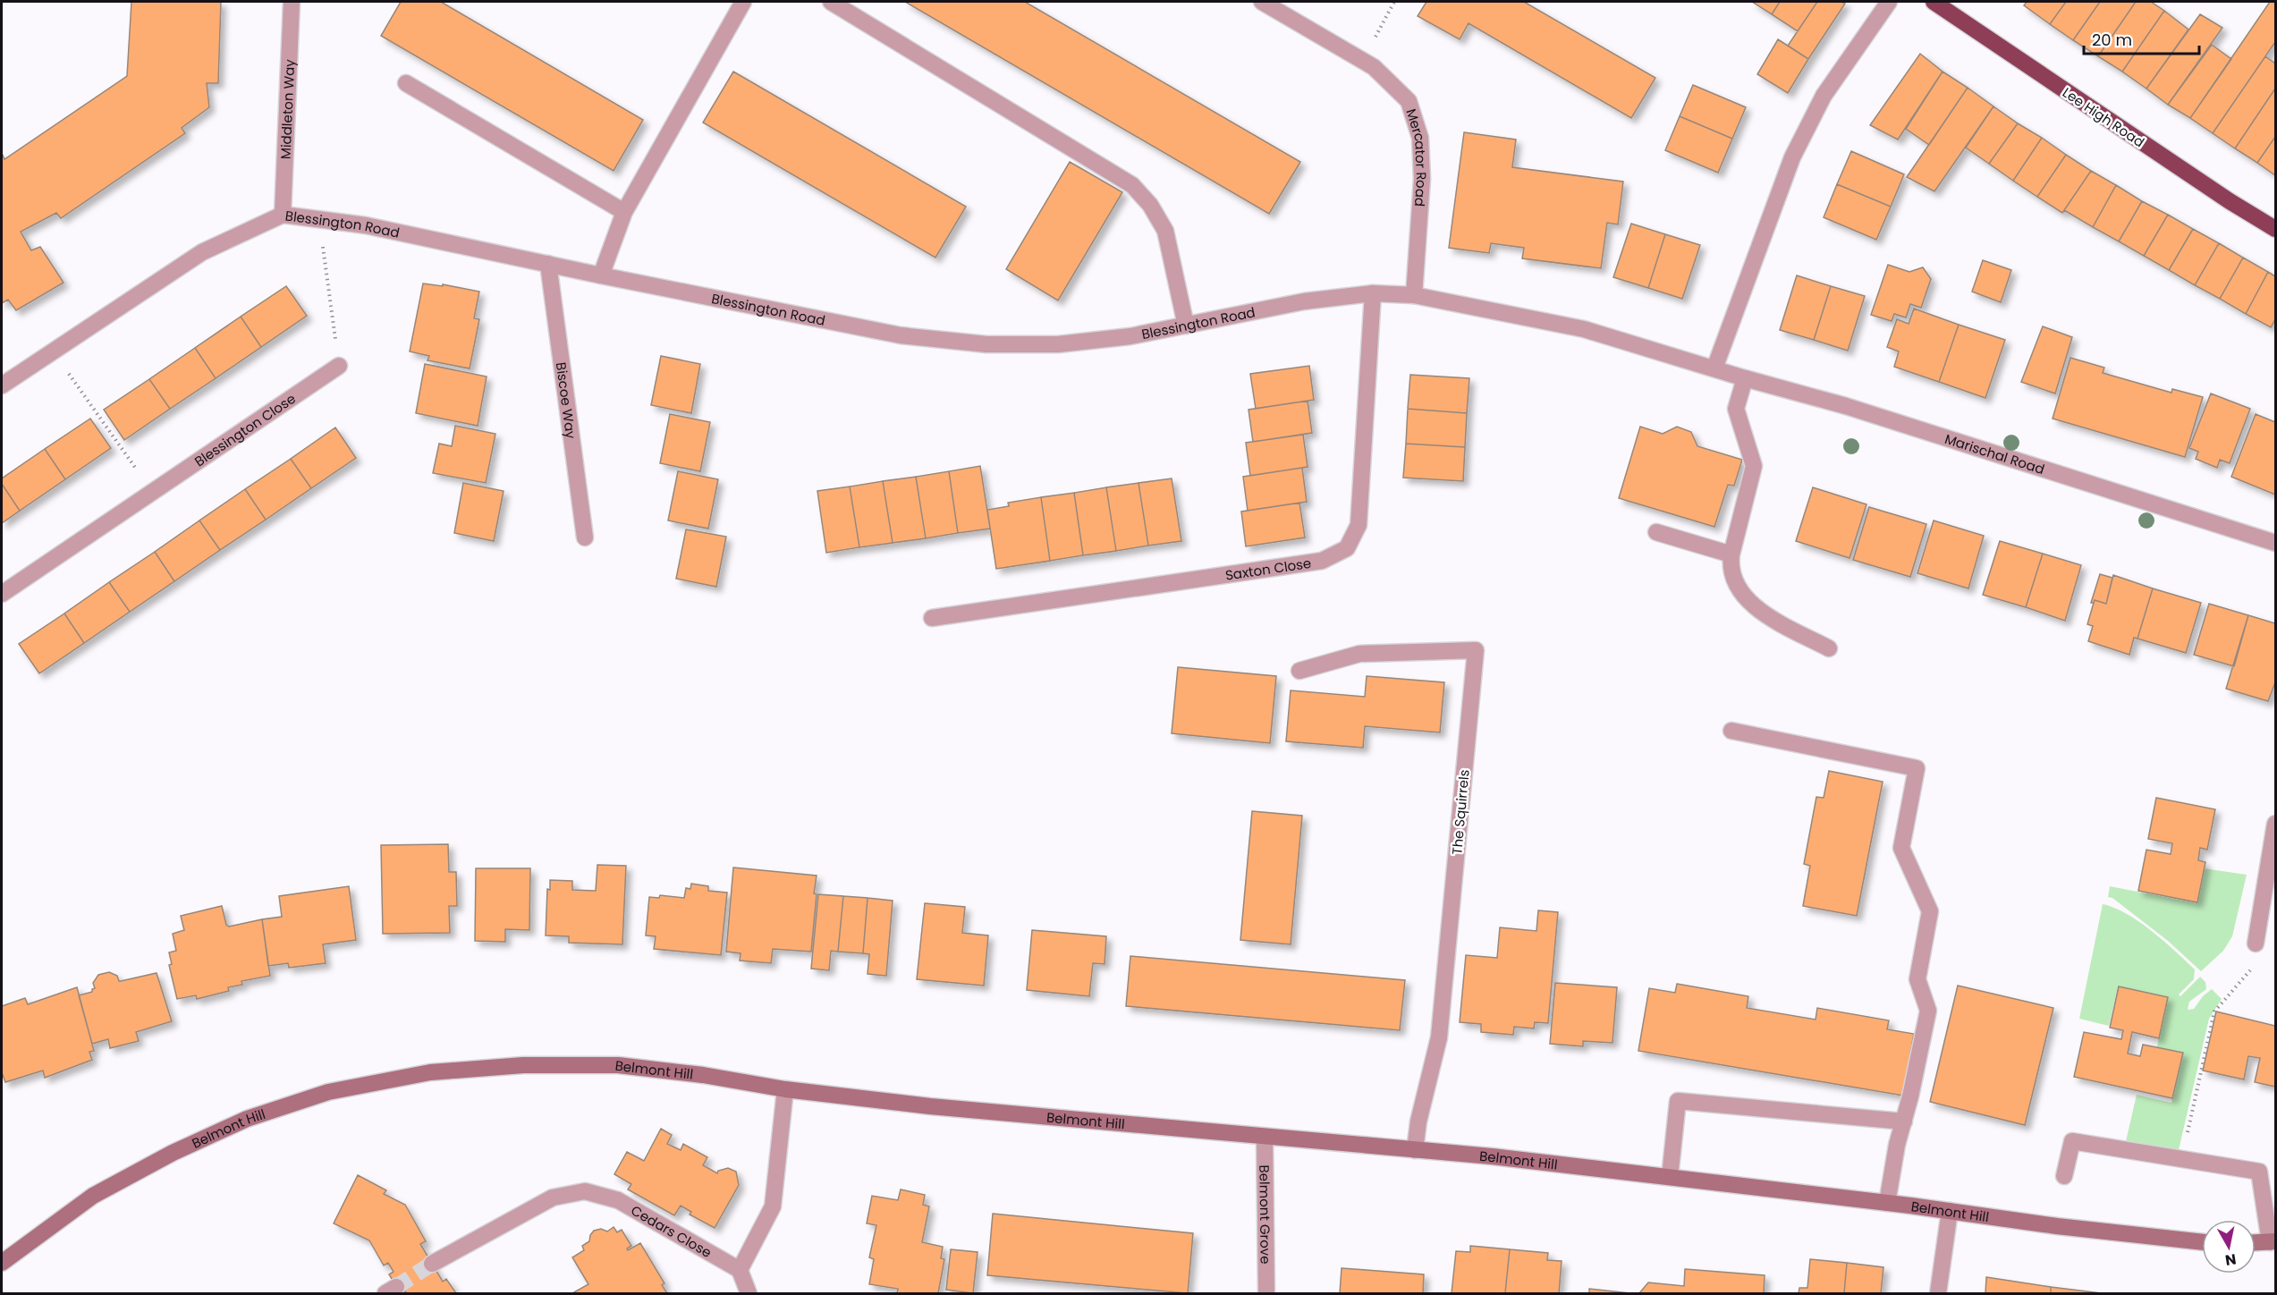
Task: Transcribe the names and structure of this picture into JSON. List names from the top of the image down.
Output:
{
  "streets": {
    "highway": ["Lee High Road"],
    "main road": ["Belmont Hill"],
    "street": [
      "Middleton Way",
      "Mercator Road",
      "Blessington Road",
      "Biscoe Way",
      "Blessington Close",
      "Marischal Road",
      "Saxton Close",
      "The Squirrels",
      "Belmont Grove",
      "Cedars Close"
    ]
  },
  "crossings": [
    ["Middleton Way", "Blessington Road"],
    ["Mercator Road", "Blessington Road"],
    ["Blessington Road", "Biscoe Way"],
    ["Blessington Road", "Marischal Road"],
    ["Blessington Road", "Saxton Close"],
    ["The Squirrels", "Belmont Hill"],
    ["Belmont Hill", "Belmont Grove"]
  ],
  "scale_bar": "20 m",
  "north": "bottom"
}
